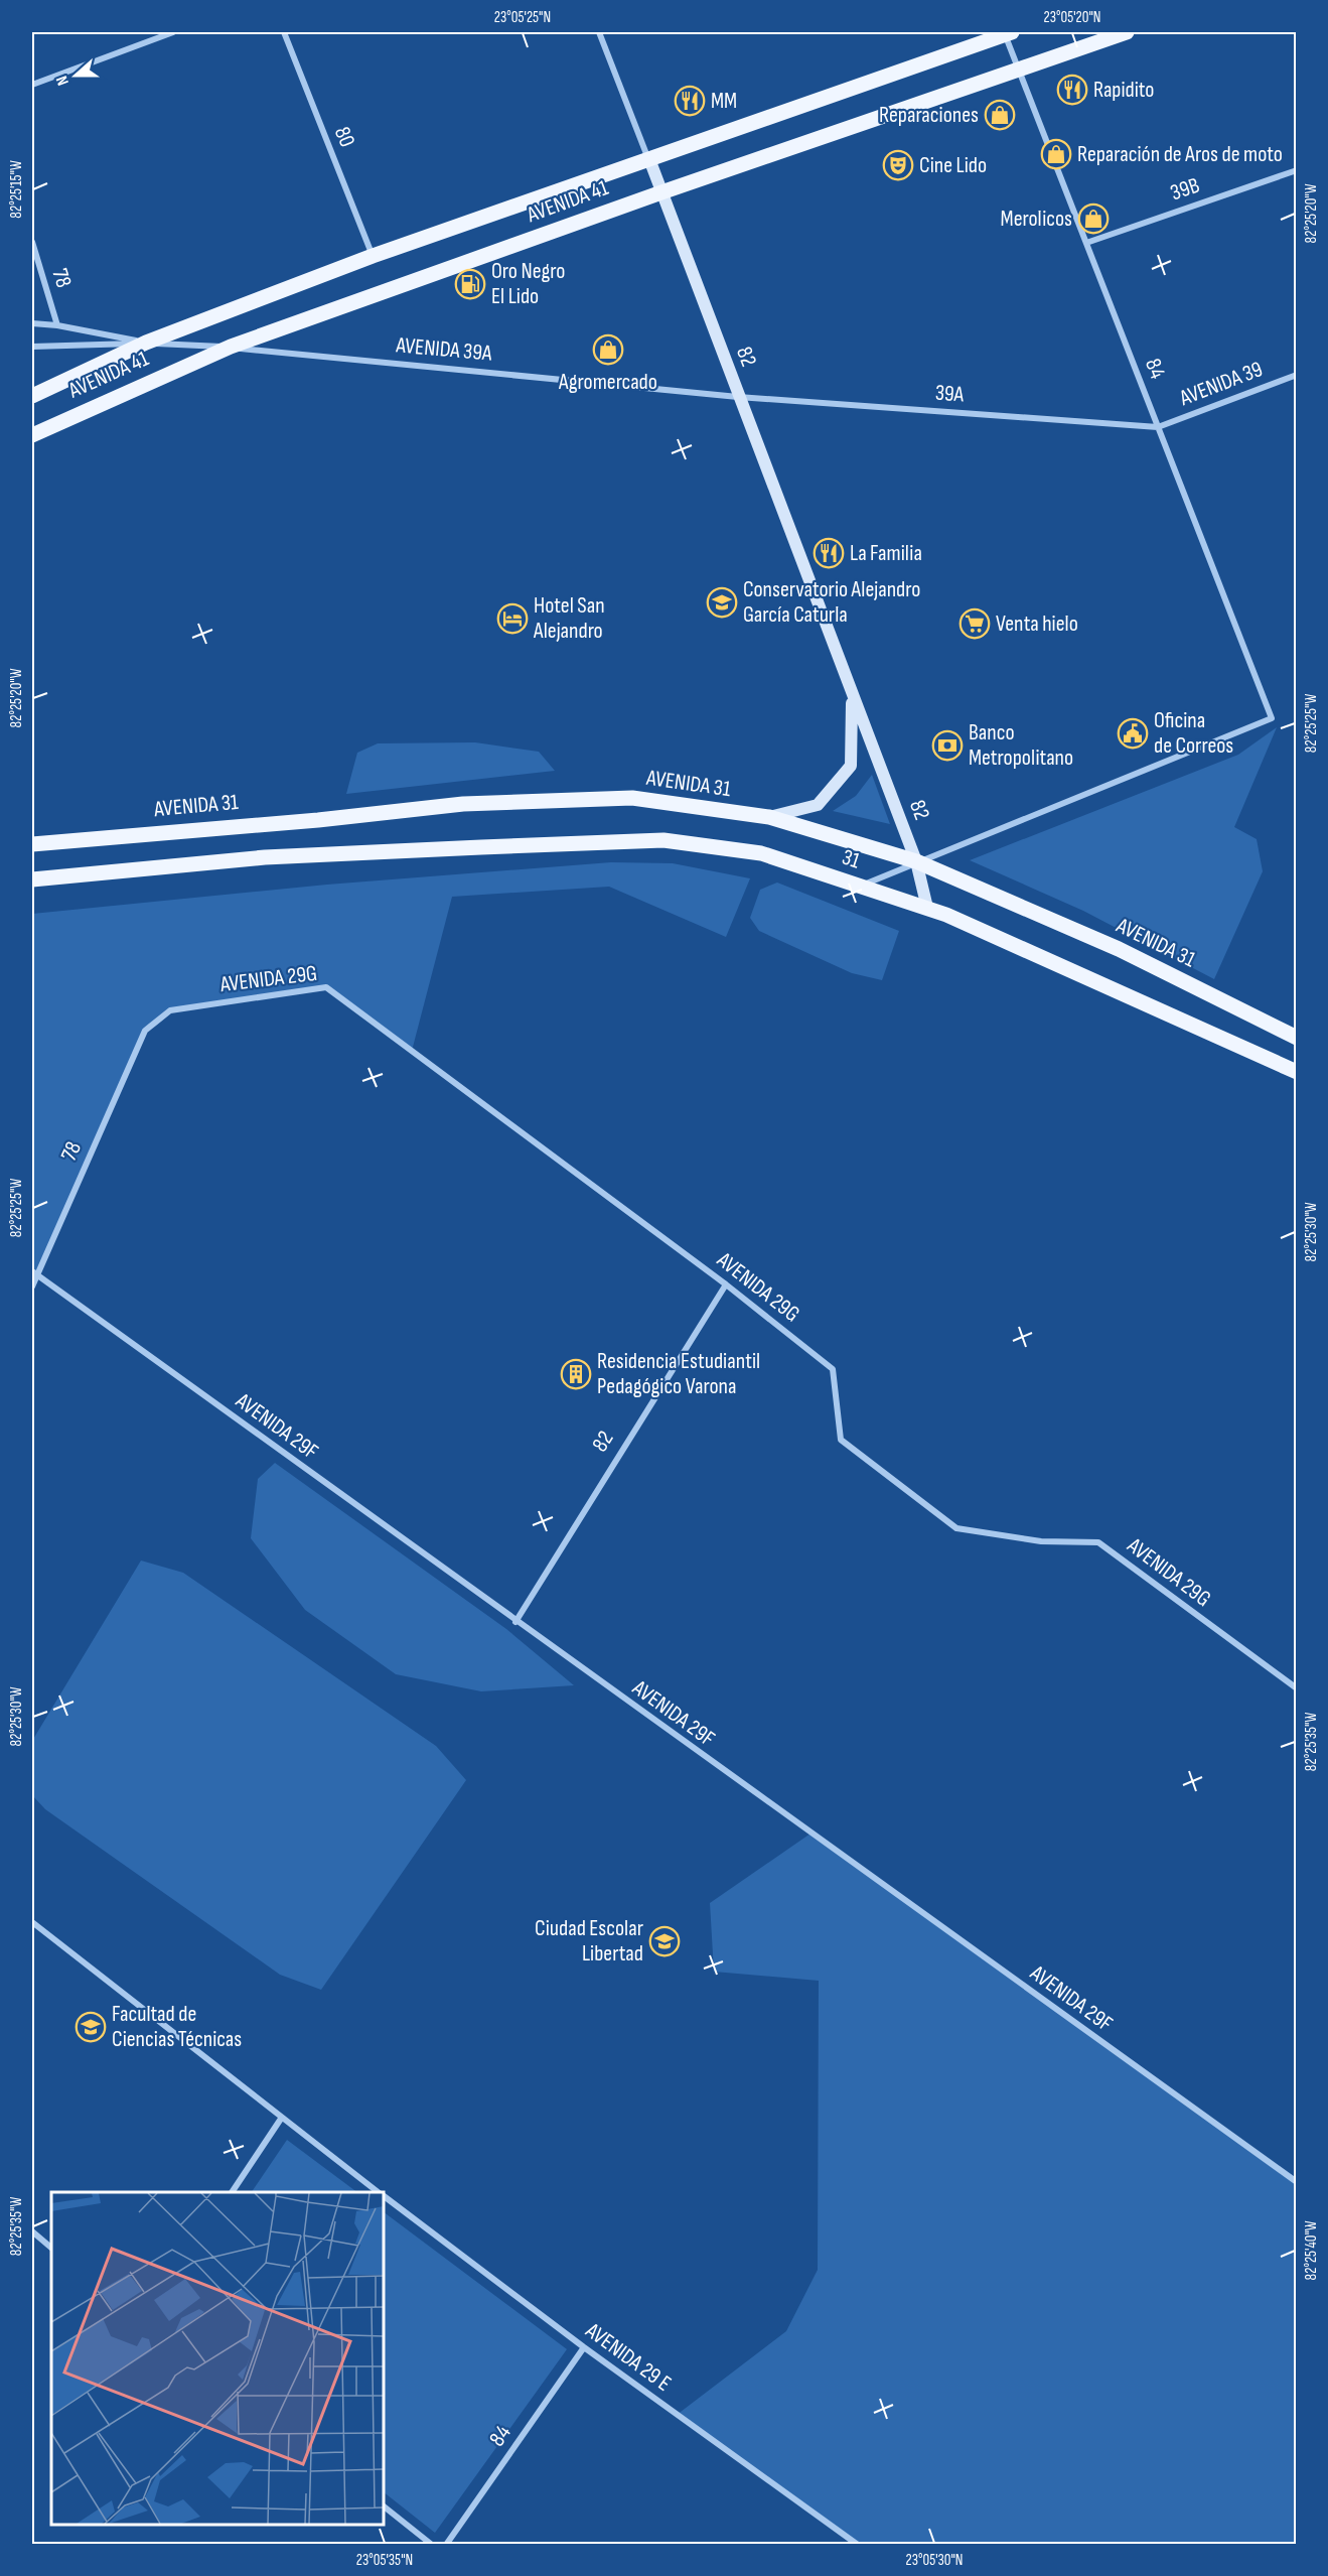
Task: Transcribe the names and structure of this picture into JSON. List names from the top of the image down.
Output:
{
  "streets": {
    "main road": ["AVENIDA 41", "AVENIDA 31", "31"],
    "street": [
      "80",
      "39B",
      "78",
      "AVENIDA 39A",
      "82",
      "84",
      "AVENIDA 39",
      "39A",
      "AVENIDA 29G",
      "AVENIDA 29F",
      "AVENIDA 29 E"
    ]
  },
  "crossings": [
    ["80", "AVENIDA 41"],
    ["39B", "84"],
    ["AVENIDA 41", "AVENIDA 39A"],
    ["AVENIDA 41", "82"],
    ["AVENIDA 41", "84"],
    ["78", "AVENIDA 39A"],
    ["78", "AVENIDA 29G"],
    ["78", "AVENIDA 29F"],
    ["AVENIDA 39A", "82"],
    ["AVENIDA 39A", "39A"],
    ["82", "84"],
    ["82", "39A"],
    ["82", "AVENIDA 31"],
    ["82", "31"],
    ["82", "AVENIDA 29G"],
    ["82", "AVENIDA 29F"],
    ["84", "AVENIDA 39"],
    ["84", "39A"],
    ["84", "AVENIDA 31"],
    ["84", "AVENIDA 29 E"],
    ["AVENIDA 39", "39A"]
  ],
  "places": {
    "restaurant": ["Rapidito", "MM", "La Familia"],
    "shop": [
      "Reparaciones",
      "Reparación de Aros de moto",
      "Merolicos",
      "Agromercado"
    ],
    "theatre": ["Cine Lido"],
    "fuel station": ["Oro Negro El Lido"],
    "school or university": ["Conservatorio Alejandro García Caturla", "Ciudad Escolar Libertad", "Facultad de Ciencias Técnicas"],
    "hotel": ["Hotel San Alejandro"],
    "supermarket": ["Venta hielo"],
    "public building": ["Oficina de Correos"],
    "bank": ["Banco Metropolitano"],
    "building": ["Residencia Estudiantil Pedagógico Varona"]
  },
  "north": "left",
  "coordinates": [
    "23°05'25\"N",
    "23°05'20\"N",
    "82°25'15\"W",
    "82°25'20\"W",
    "82°25'25\"W",
    "82°25'30\"W",
    "82°25'35\"W",
    "82°25'40\"W",
    "23°05'35\"N",
    "23°05'30\"N"
  ]
}
